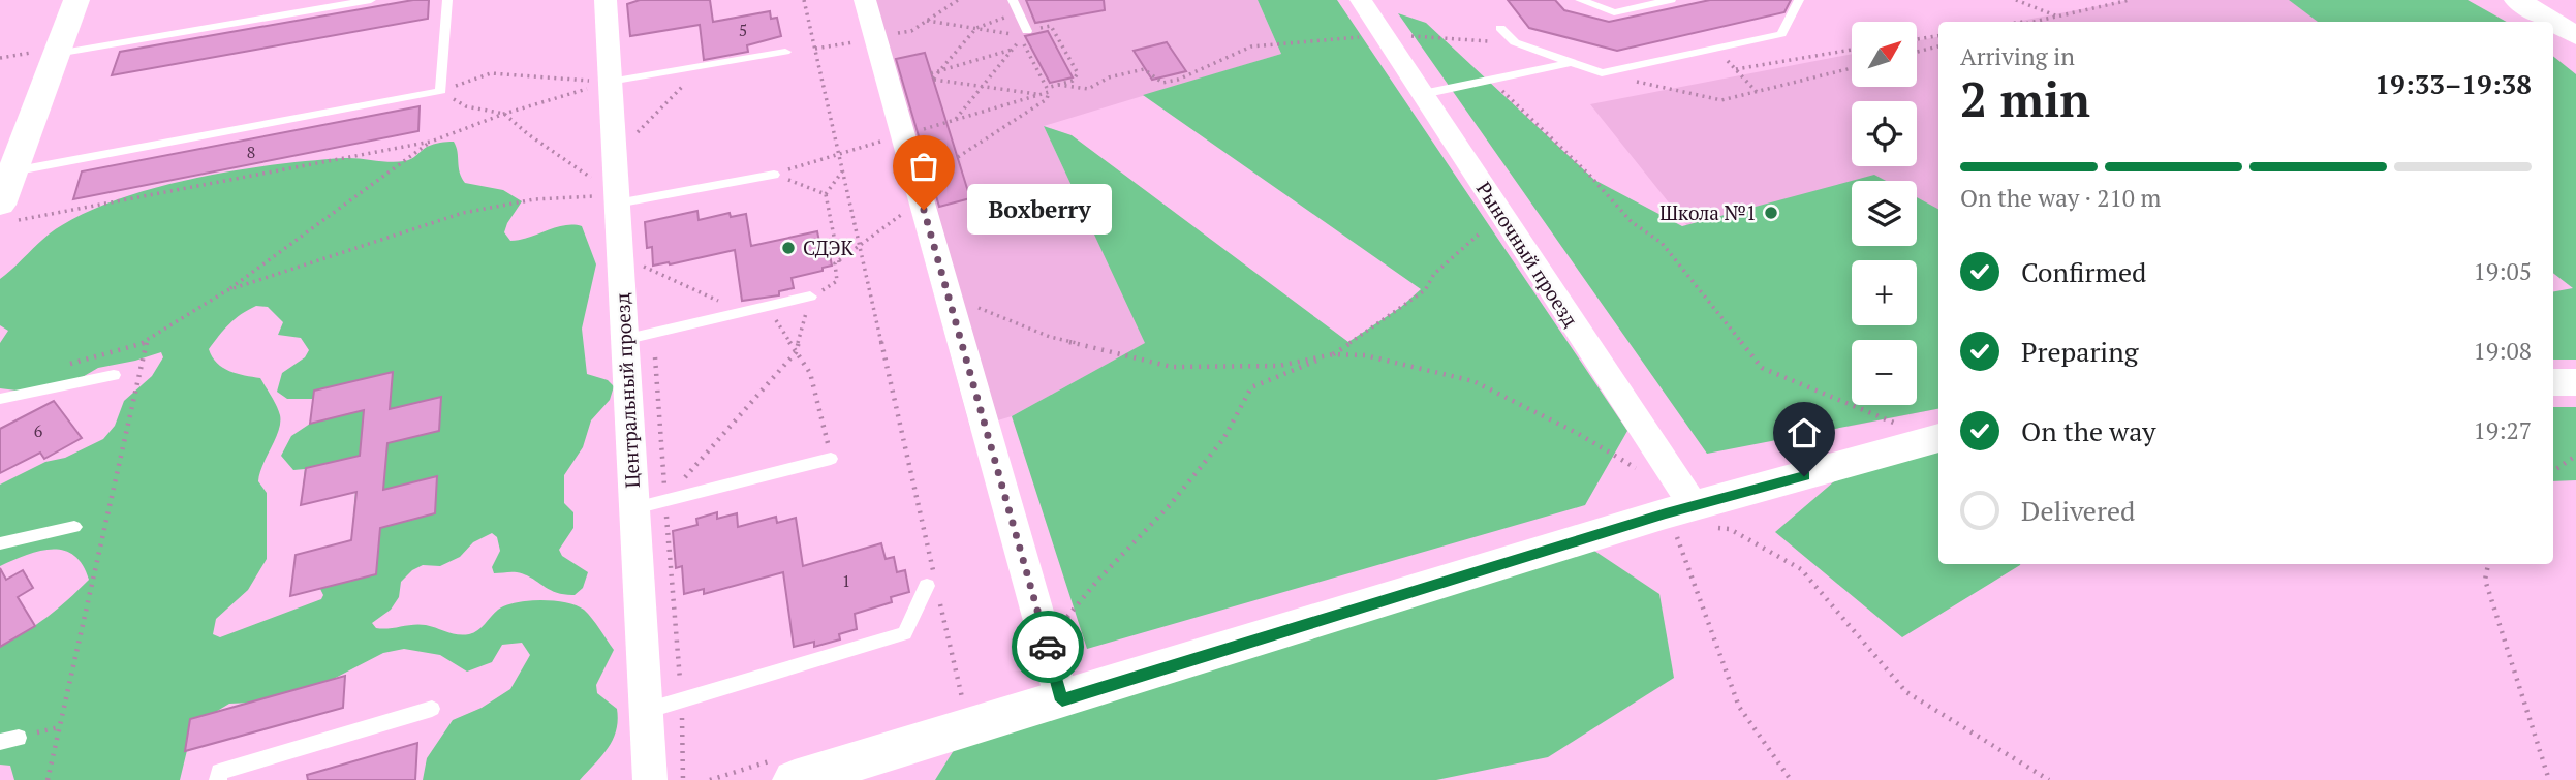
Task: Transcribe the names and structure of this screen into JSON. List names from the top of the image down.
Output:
{
  "streets": {
    "street": ["Рыночный проезд", "Центральный проезд"]
  },
  "places": ["Boxberry", "Школа №1", "СДЭК"],
  "house_numbers": [
    "5",
    "8",
    "6",
    "1"
  ],
  "north": "top right",
  "page": {
    "map_buttons": ["+", "−"],
    "heading": ["2 min", "Arriving in", "19:33–19:38"],
    "bar": "On the way · 210 m",
    "bubble": "Boxberry",
    "list": [
      ["Confirmed", "19:05"],
      ["Preparing", "19:08"],
      ["On the way", "19:27"],
      "Delivered"
    ]
  }
}
